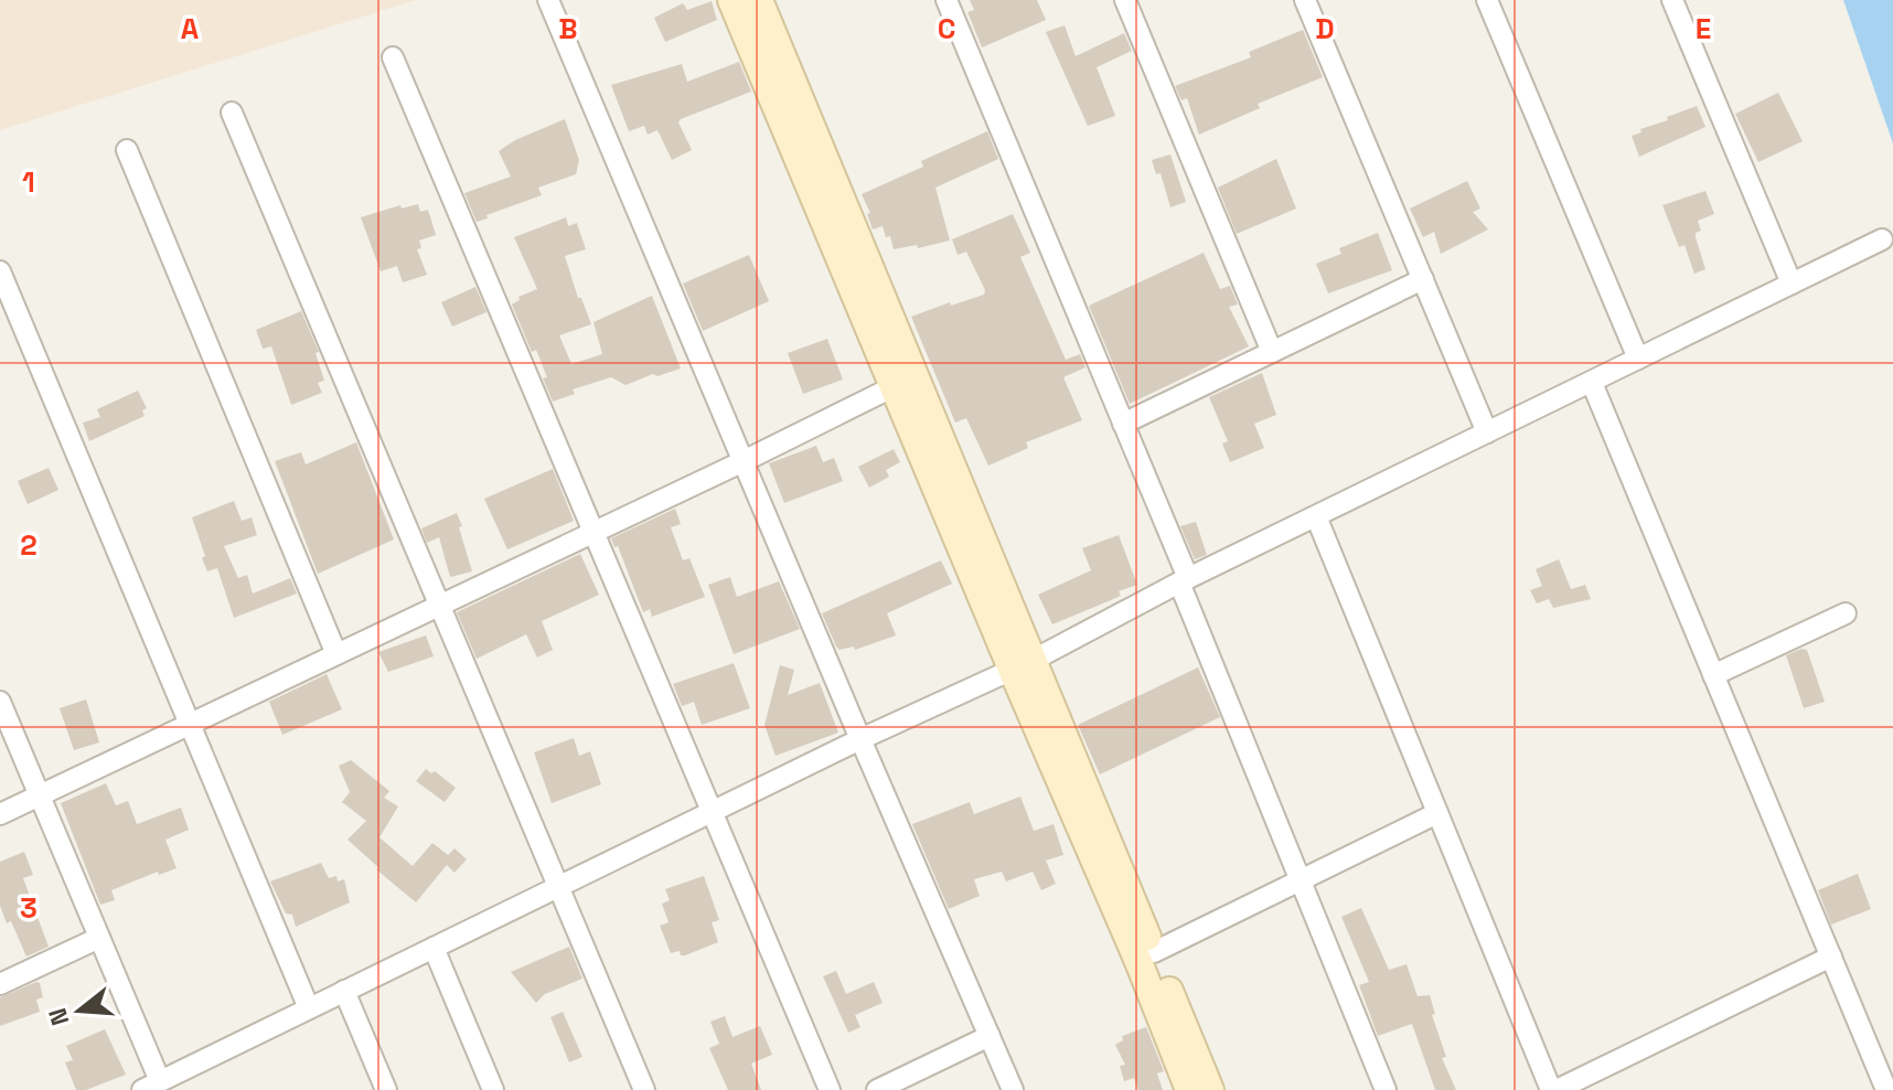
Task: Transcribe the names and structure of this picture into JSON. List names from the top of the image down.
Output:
{
  "north": "left",
  "grid": {
    "columns": [
      "A",
      "B",
      "C",
      "D",
      "E"
    ],
    "rows": ["1", "2", "3"]
  }
}
